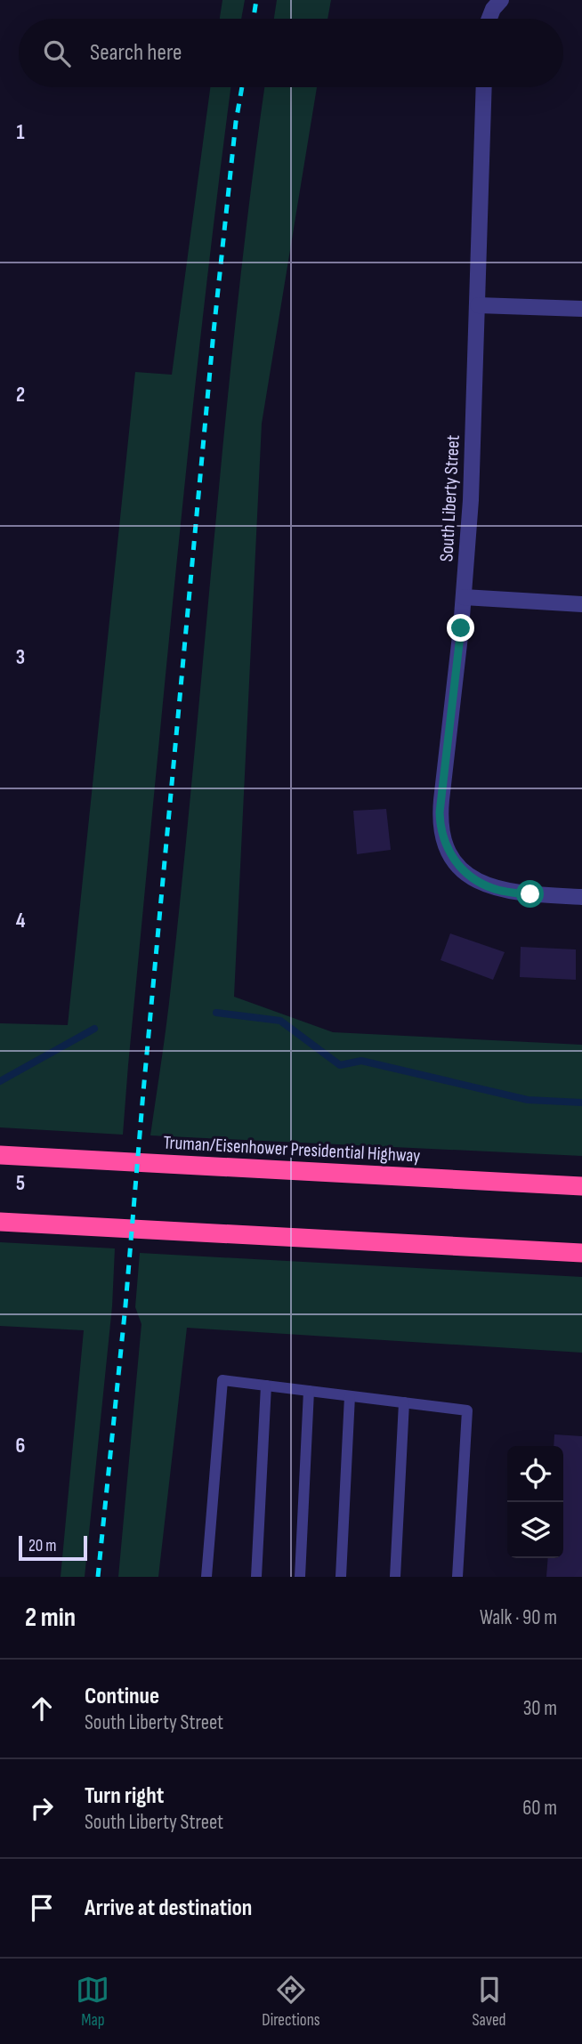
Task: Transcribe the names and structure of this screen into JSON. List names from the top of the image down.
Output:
{
  "streets": {
    "highway": ["Truman/Eisenhower Presidential Highway"],
    "street": ["South Liberty Street"]
  },
  "scale_bar": "20 m",
  "page": {
    "search": "Search here",
    "scale": "20 m",
    "heading": ["2 min", "Walk · 90 m"],
    "list": [
      ["Continue", "South Liberty Street", "30 m"],
      ["Turn right", "South Liberty Street", "60 m"],
      "Arrive at destination"
    ],
    "nav": ["Map", "Directions", "Saved"]
  },
  "grid": {
    "rows": [
      "1",
      "2",
      "3",
      "4",
      "5",
      "6"
    ]
  }
}
